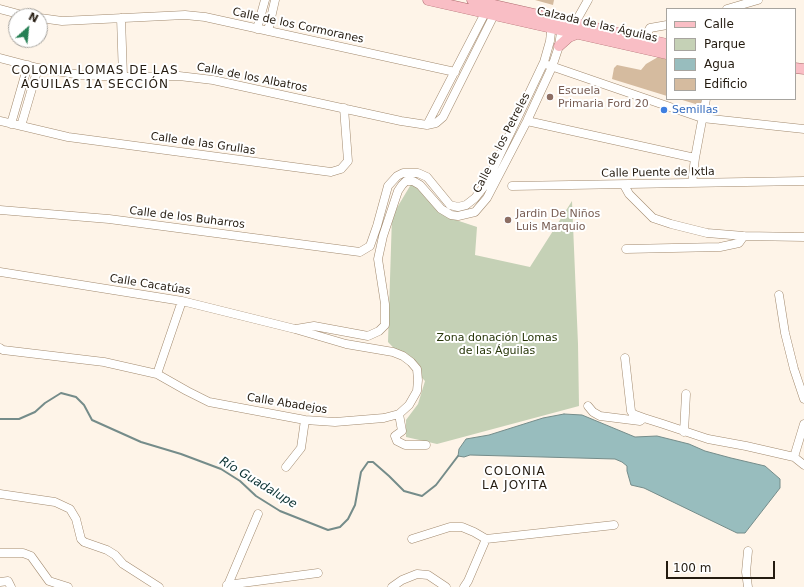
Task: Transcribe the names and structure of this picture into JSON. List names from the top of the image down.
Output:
{
  "streets": {
    "main road": ["Calzada de las Águilas"],
    "street": [
      "Calle de los Cormoranes",
      "Calle de los Albatros",
      "Calle de los Petreles",
      "Calle de las Grullas",
      "Calle Puente de Ixtla",
      "Calle de los Buharros",
      "Calle Cacatúas",
      "Calle Abadejos"
    ]
  },
  "crossings": [
    ["Calzada de las Águilas", "Calle de los Petreles"],
    ["Calle de los Albatros", "Calle de las Grullas"],
    ["Calle de los Petreles", "Calle de los Buharros"],
    ["Calle de los Petreles", "Calle Cacatúas"]
  ],
  "districts": ["COLONIA LOMAS DE LAS ÁGUILAS 1A SECCIÓN", "COLONIA LA JOYITA"],
  "water": ["Río Guadalupe"],
  "parks": ["Zona donación Lomas de las Águilas"],
  "places": ["Escuela Primaria Ford 20", "Semillas", "Jardin De Niños Luis Marquio"],
  "legend": [
    "Calle",
    "Parque",
    "Agua",
    "Edificio"
  ],
  "scale_bar": "100 m",
  "north": "top right"
}
